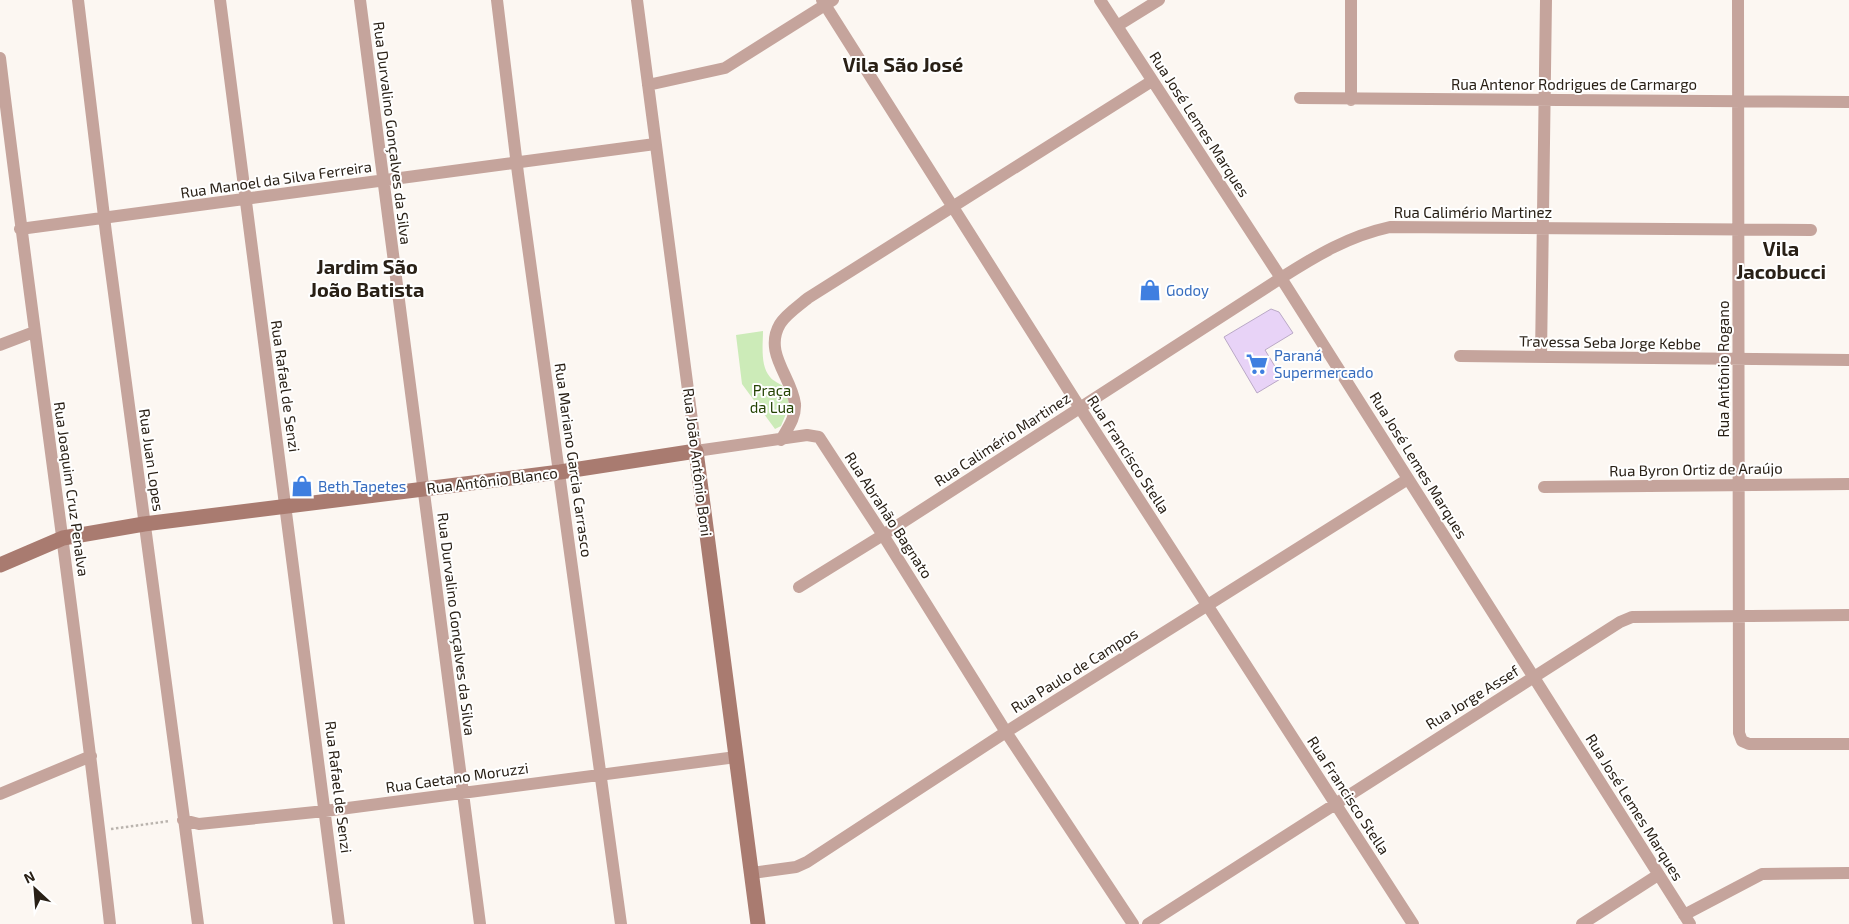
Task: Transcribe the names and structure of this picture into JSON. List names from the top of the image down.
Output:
{
  "streets": {
    "street": [
      "Rua Antenor Rodrigues de Carmargo",
      "Rua José Lemes Marques",
      "Rua Durvalino Gonçalves da Silva",
      "Rua Manoel da Silva Ferreira",
      "Rua Calimério Martinez",
      "Travessa Seba Jorge Kebbe",
      "Rua Antônio Rogano",
      "Rua Rafael de Senzi",
      "Rua Francisco Stella",
      "Rua Juan Lopes",
      "Rua Mariano Garcia Carrasco",
      "Rua João Antônio Boni",
      "Rua Byron Ortiz de Araújo",
      "Rua Antônio Blanco",
      "Rua Joaquim Cruz Penalva",
      "Rua Abrahão Bagnato",
      "Rua Paulo de Campos",
      "Rua Jorge Assef",
      "Rua Caetano Moruzzi"
    ]
  },
  "crossings": [
    ["Rua Antenor Rodrigues de Carmargo", "Rua Antônio Rogano"],
    ["Rua José Lemes Marques", "Rua Calimério Martinez"],
    ["Rua José Lemes Marques", "Rua Paulo de Campos"],
    ["Rua José Lemes Marques", "Rua Jorge Assef"],
    ["Rua Durvalino Gonçalves da Silva", "Rua Manoel da Silva Ferreira"],
    ["Rua Durvalino Gonçalves da Silva", "Rua Antônio Blanco"],
    ["Rua Durvalino Gonçalves da Silva", "Rua Caetano Moruzzi"],
    ["Rua Manoel da Silva Ferreira", "Rua Rafael de Senzi"],
    ["Rua Manoel da Silva Ferreira", "Rua Juan Lopes"],
    ["Rua Manoel da Silva Ferreira", "Rua Mariano Garcia Carrasco"],
    ["Rua Manoel da Silva Ferreira", "Rua João Antônio Boni"],
    ["Rua Manoel da Silva Ferreira", "Rua Joaquim Cruz Penalva"],
    ["Rua Calimério Martinez", "Rua Antônio Rogano"],
    ["Rua Calimério Martinez", "Rua Francisco Stella"],
    ["Rua Calimério Martinez", "Rua Abrahão Bagnato"],
    ["Travessa Seba Jorge Kebbe", "Rua Antônio Rogano"],
    ["Rua Antônio Rogano", "Rua Byron Ortiz de Araújo"],
    ["Rua Antônio Rogano", "Rua Jorge Assef"],
    ["Rua Rafael de Senzi", "Rua Antônio Blanco"],
    ["Rua Rafael de Senzi", "Rua Caetano Moruzzi"],
    ["Rua Francisco Stella", "Rua Paulo de Campos"],
    ["Rua Francisco Stella", "Rua Jorge Assef"],
    ["Rua Juan Lopes", "Rua Antônio Blanco"],
    ["Rua Juan Lopes", "Rua Caetano Moruzzi"],
    ["Rua Mariano Garcia Carrasco", "Rua Antônio Blanco"],
    ["Rua Mariano Garcia Carrasco", "Rua Caetano Moruzzi"],
    ["Rua João Antônio Boni", "Rua Antônio Blanco"],
    ["Rua João Antônio Boni", "Rua Paulo de Campos"],
    ["Rua João Antônio Boni", "Rua Caetano Moruzzi"],
    ["Rua Antônio Blanco", "Rua Joaquim Cruz Penalva"],
    ["Rua Antônio Blanco", "Rua Abrahão Bagnato"],
    ["Rua Abrahão Bagnato", "Rua Paulo de Campos"]
  ],
  "districts": ["Vila São José", "Vila Jacobucci", "Jardim São João Batista"],
  "parks": ["Praça da Lua"],
  "places": {
    "shop": ["Godoy", "Beth Tapetes"],
    "supermarket": ["Paraná Supermercado"]
  },
  "north": "top left"
}
